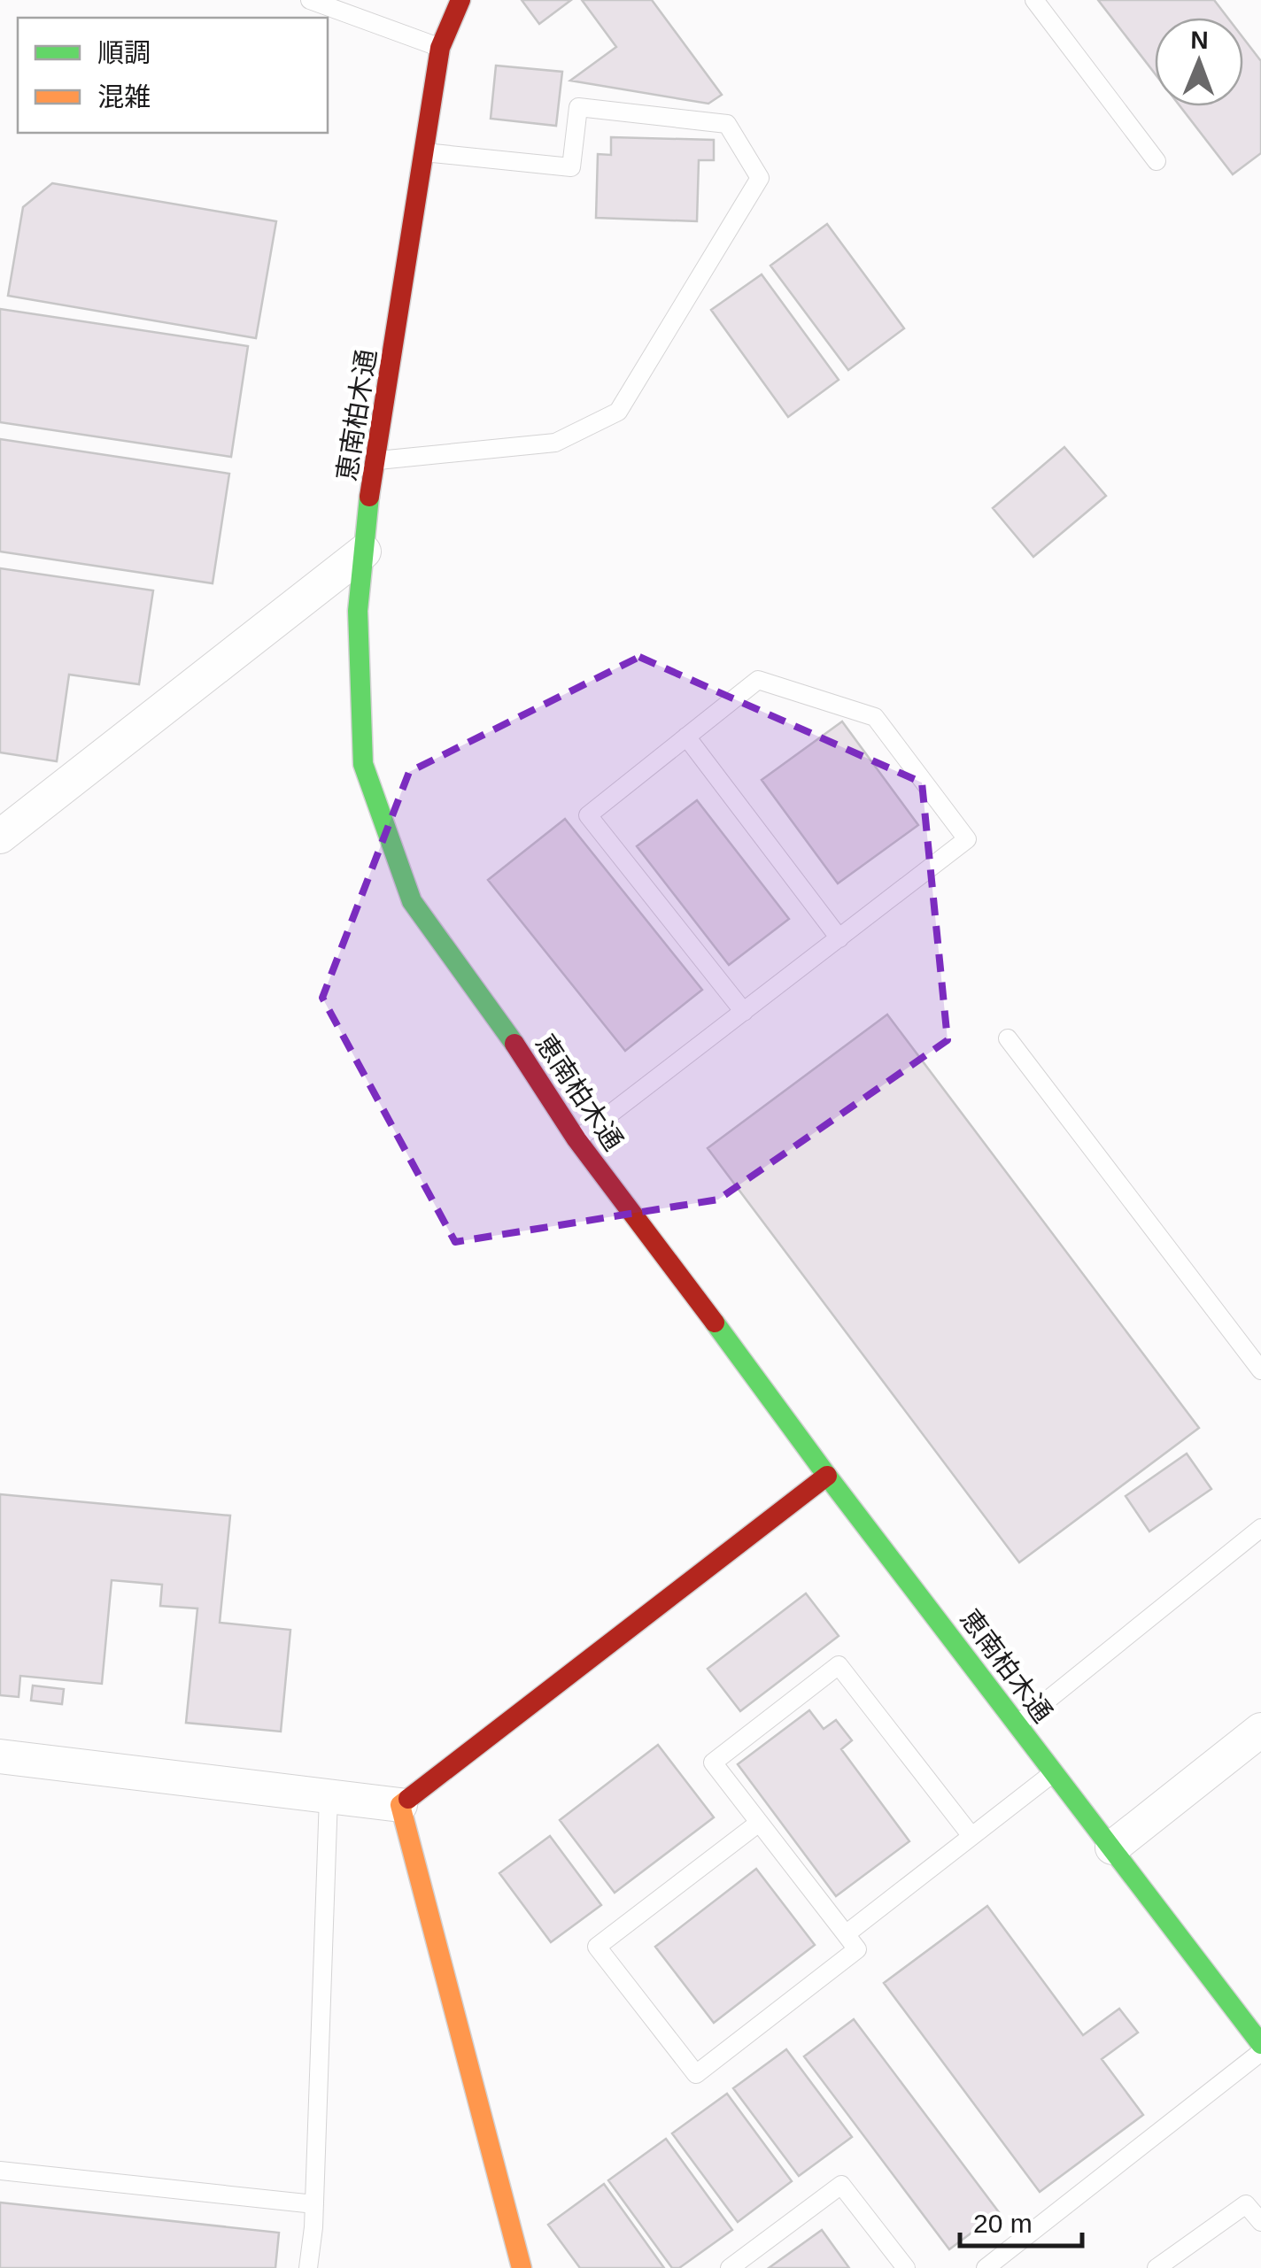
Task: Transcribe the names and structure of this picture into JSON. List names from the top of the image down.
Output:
{
  "streets": {
    "street": ["恵南柏木通"]
  },
  "legend": ["順調", "混雑"],
  "scale_bar": "20 m",
  "north": "top"
}
